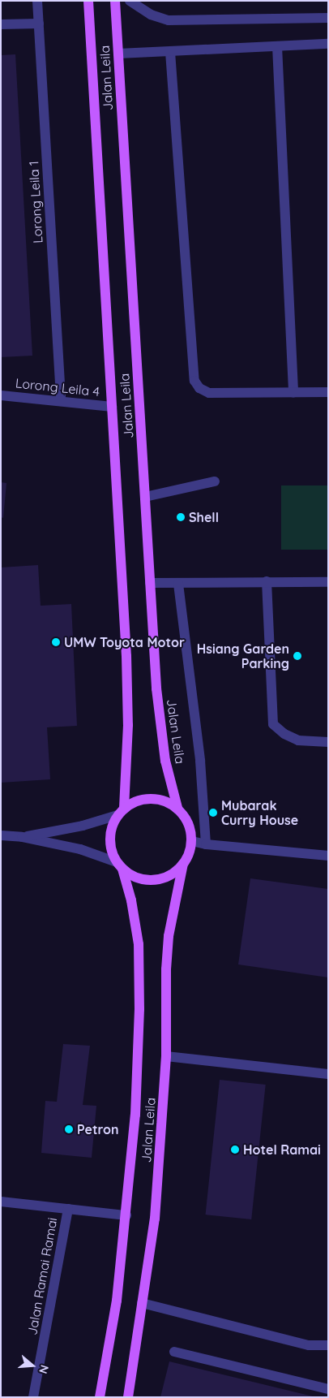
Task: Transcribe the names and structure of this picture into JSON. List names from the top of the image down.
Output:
{
  "streets": {
    "main road": ["Jalan Leila"],
    "street": ["Lorong Leila 1", "Lorong Leila 4", "Jalan Ramai Ramai"]
  },
  "crossings": [
    ["Jalan Leila", "Lorong Leila 4"],
    ["Lorong Leila 1", "Lorong Leila 4"]
  ],
  "places": [
    "Shell",
    "UMW Toyota Motor",
    "Hsiang Garden Parking",
    "Mubarak Curry House",
    "Petron",
    "Hotel Ramai"
  ],
  "north": "right"
}
